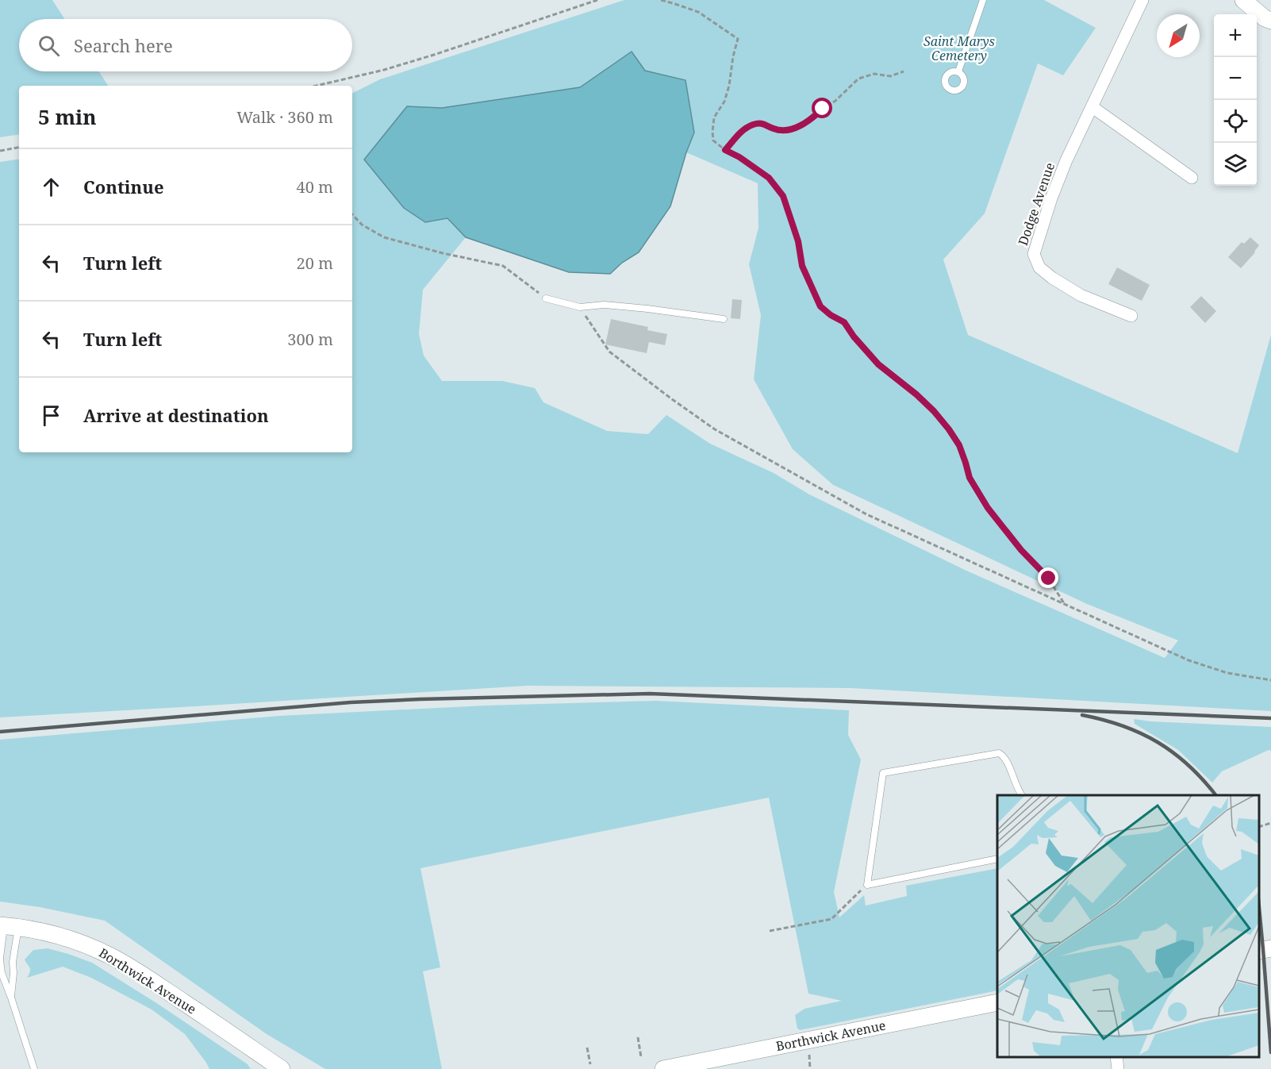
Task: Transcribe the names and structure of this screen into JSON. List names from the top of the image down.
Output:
{
  "streets": {
    "street": ["Dodge Avenue", "Borthwick Avenue"]
  },
  "parks": ["Saint Marys Cemetery"],
  "north": "bottom left",
  "page": {
    "map_buttons": ["+", "−"],
    "search": "Search here",
    "heading": ["5 min", "Walk · 360 m"],
    "list": [
      ["Continue", "40 m"],
      ["Turn left", "20 m"],
      ["Turn left", "300 m"],
      "Arrive at destination"
    ]
  }
}
